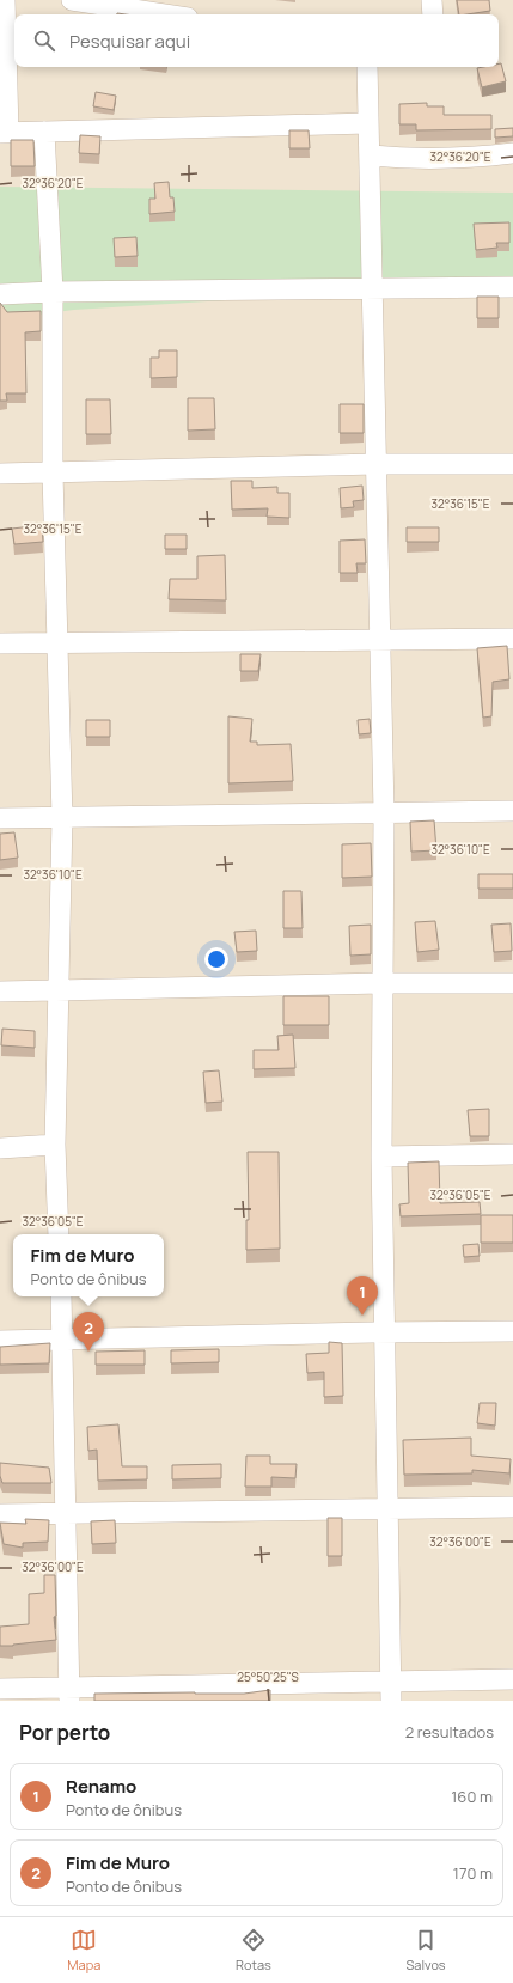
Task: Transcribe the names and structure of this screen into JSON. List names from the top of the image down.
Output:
{
  "page": {
    "search": "Pesquisar aqui",
    "popup": ["Fim de Muro", "Ponto de ônibus"],
    "pins": ["1", "2"],
    "heading": ["Por perto", "2 resultados"],
    "list": [
      {
        "mark": "1",
        "name": "Renamo",
        "note": "Ponto de ônibus",
        "value": "160 m"
      },
      {
        "mark": "2",
        "name": "Fim de Muro",
        "note": "Ponto de ônibus",
        "value": "170 m"
      }
    ],
    "nav": ["Mapa", "Rotas", "Salvos"]
  },
  "coordinates": [
    "32°36'20\"E",
    "32°36'15\"E",
    "32°36'10\"E",
    "32°36'05\"E",
    "32°36'00\"E",
    "25°50'25\"S"
  ]
}
